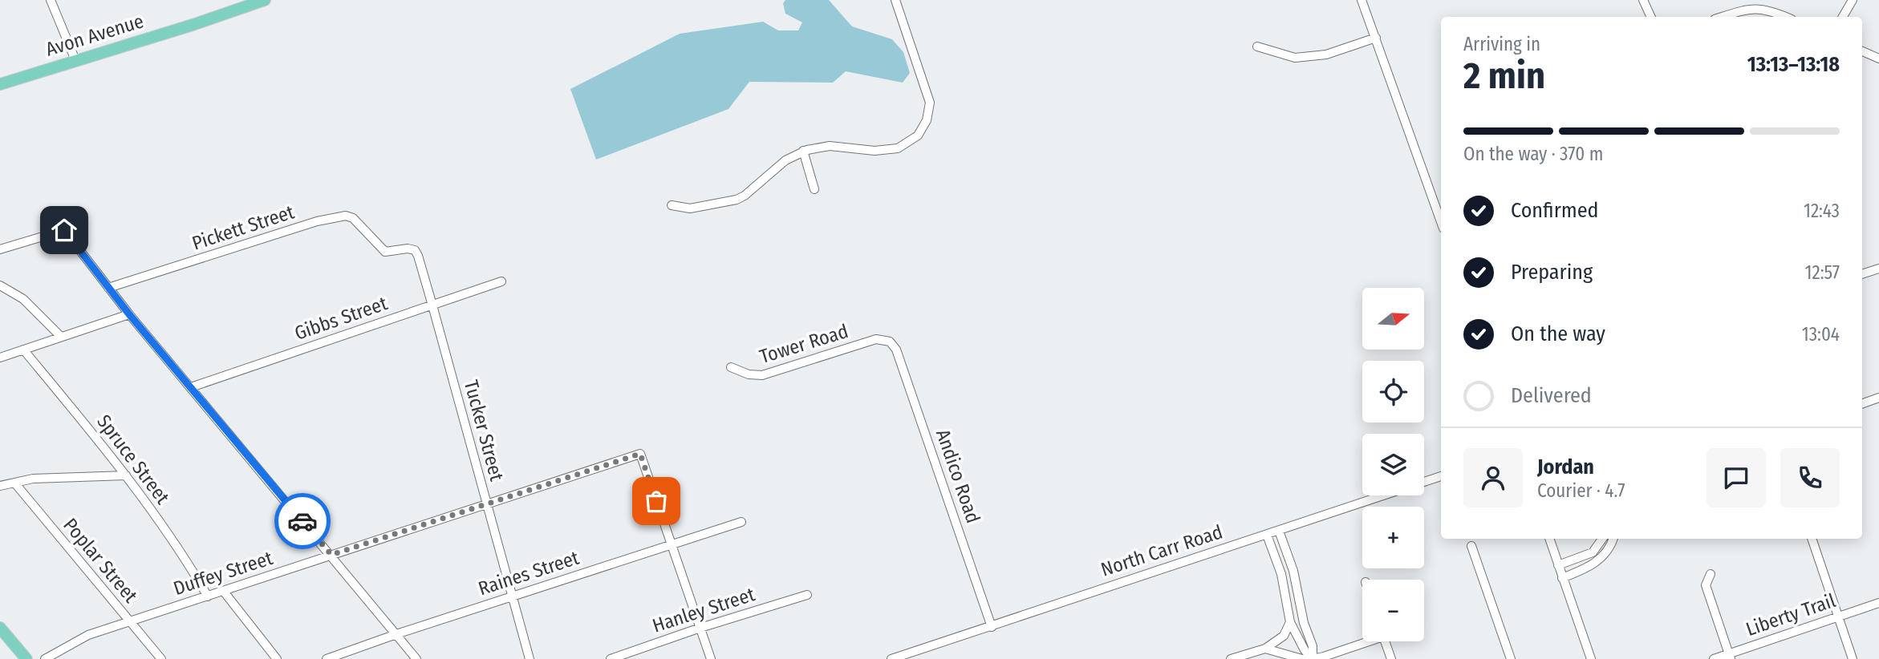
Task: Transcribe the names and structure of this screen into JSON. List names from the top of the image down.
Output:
{
  "streets": {
    "main road": ["Avon Avenue"],
    "street": [
      "Pickett Street",
      "Gibbs Street",
      "Tower Road",
      "Tucker Street",
      "Spruce Street",
      "Andico Road",
      "North Carr Road",
      "Poplar Street",
      "Duffey Street",
      "Raines Street",
      "Hanley Street",
      "Liberty Trail"
    ]
  },
  "crossings": [
    ["Pickett Street", "Tucker Street"],
    ["Gibbs Street", "Tucker Street"],
    ["Tower Road", "Andico Road"],
    ["Tucker Street", "Duffey Street"],
    ["Tucker Street", "Raines Street"],
    ["Spruce Street", "Duffey Street"],
    ["Andico Road", "North Carr Road"],
    ["Poplar Street", "Duffey Street"],
    ["Duffey Street", "Raines Street"]
  ],
  "north": "right",
  "page": {
    "heading": ["2 min", "Arriving in", "13:13–13:18"],
    "panel": ["Jordan", "Courier · 4.7"],
    "bar": "On the way · 370 m",
    "list": [
      ["Confirmed", "12:43"],
      ["Preparing", "12:57"],
      ["On the way", "13:04"],
      "Delivered"
    ],
    "map_buttons": ["+", "−"]
  }
}
